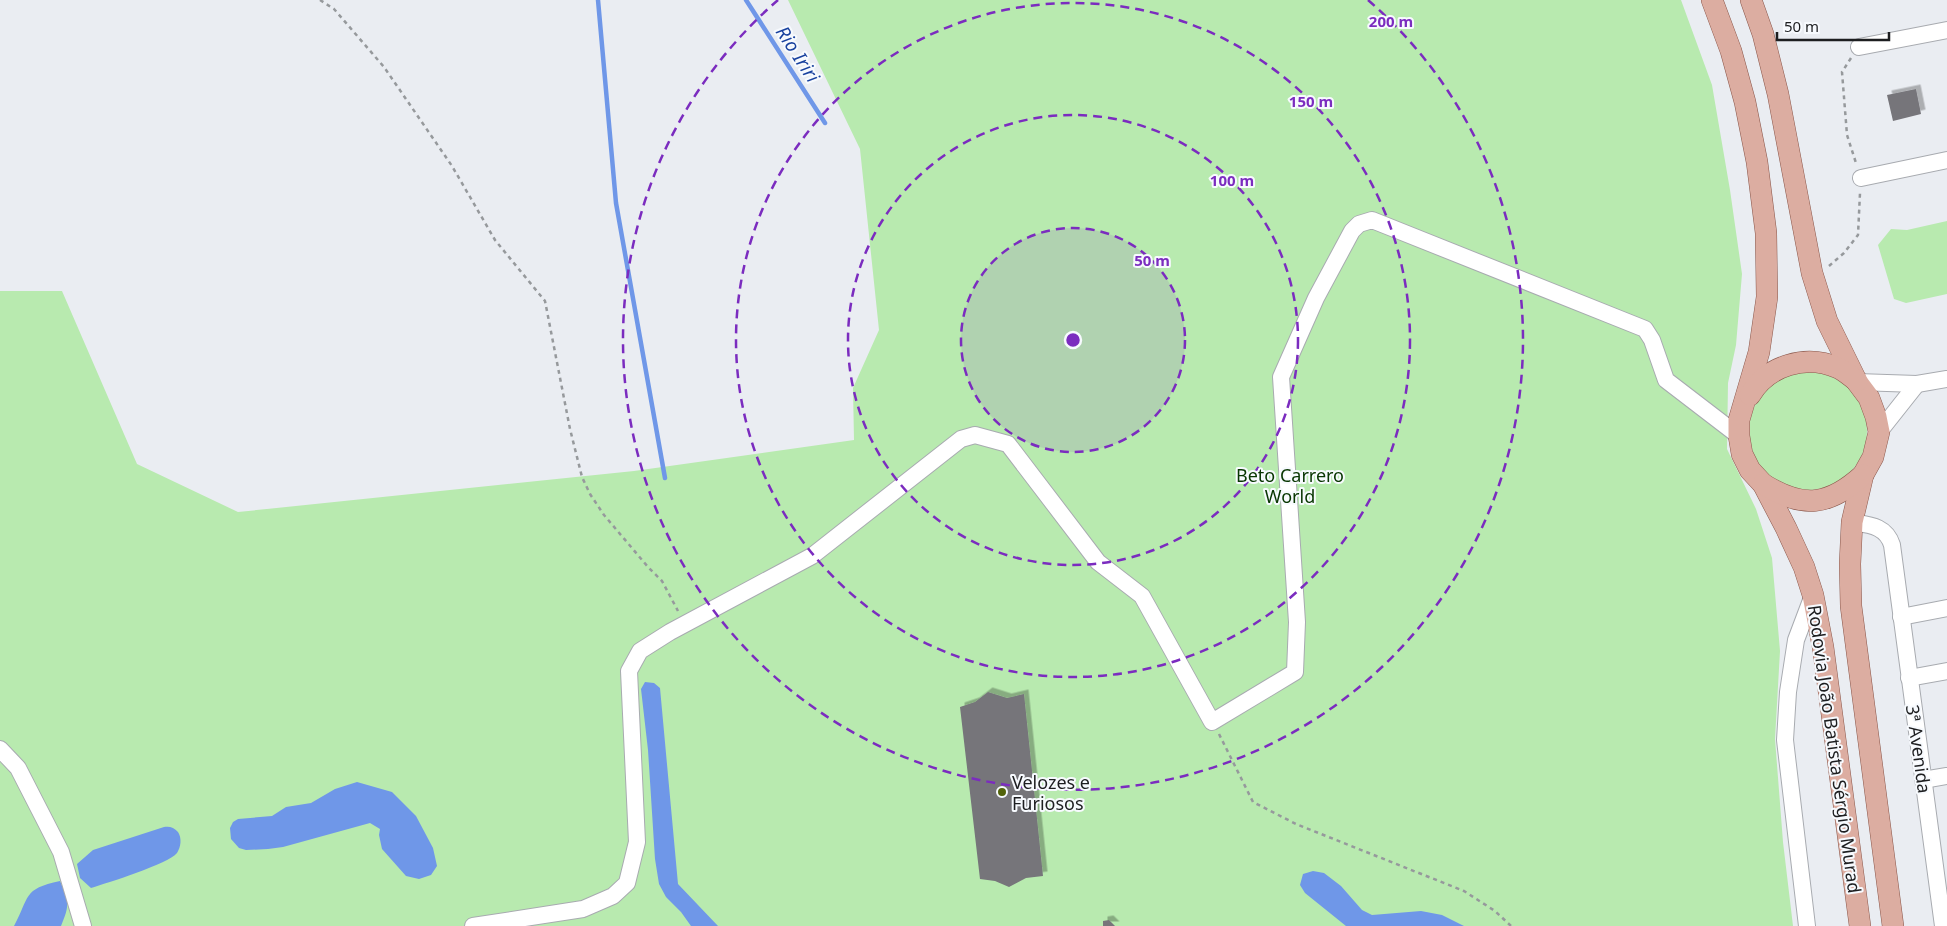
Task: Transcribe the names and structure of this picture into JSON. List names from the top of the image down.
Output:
{
  "streets": {
    "main road": ["Rodovia João Batista Sérgio Murad"],
    "street": ["3ª Avenida"]
  },
  "crossings": [
    ["Rodovia João Batista Sérgio Murad", "3ª Avenida"]
  ],
  "water": ["Rio Iriri"],
  "parks": ["Beto Carrero World"],
  "places": ["Velozes e Furiosos"],
  "scale_bar": "50 m",
  "rings": [
    "200 m",
    "150 m",
    "100 m",
    "50 m"
  ]
}
